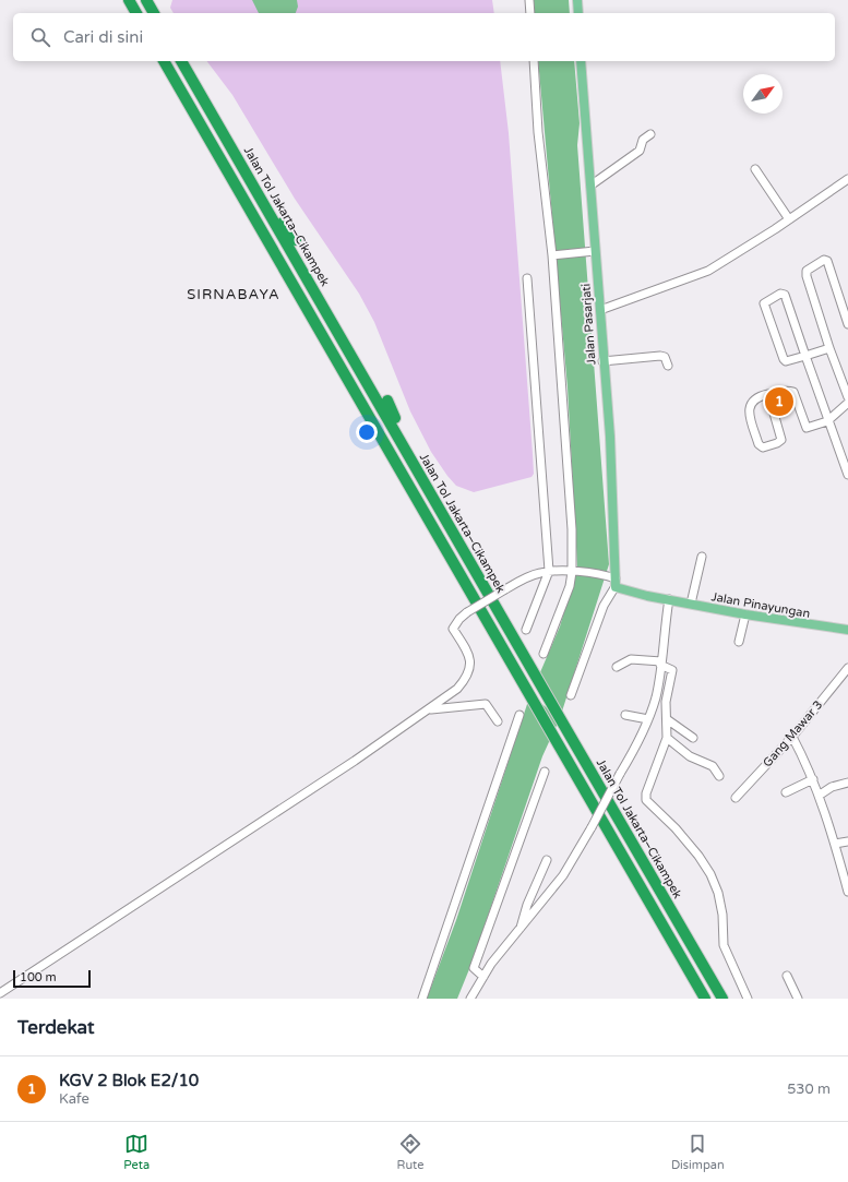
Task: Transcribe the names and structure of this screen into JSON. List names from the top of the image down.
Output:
{
  "streets": {
    "highway": ["Jalan Tol Jakarta–Cikampek"],
    "main road": ["Jalan Pasarjati", "Jalan Pinayungan"],
    "street": ["Gang Mawar 3"]
  },
  "crossings": [
    ["Jalan Pasarjati", "Jalan Pinayungan"]
  ],
  "districts": ["SIRNABAYA"],
  "scale_bar": "100 m",
  "north": "top right",
  "page": {
    "search": "Cari di sini",
    "pins": "1",
    "scale": "100 m",
    "heading": "Terdekat",
    "list": [
      {
        "mark": "1",
        "name": "KGV 2 Blok E2/10",
        "note": "Kafe",
        "value": "530 m"
      }
    ],
    "nav": ["Peta", "Rute", "Disimpan"]
  }
}
